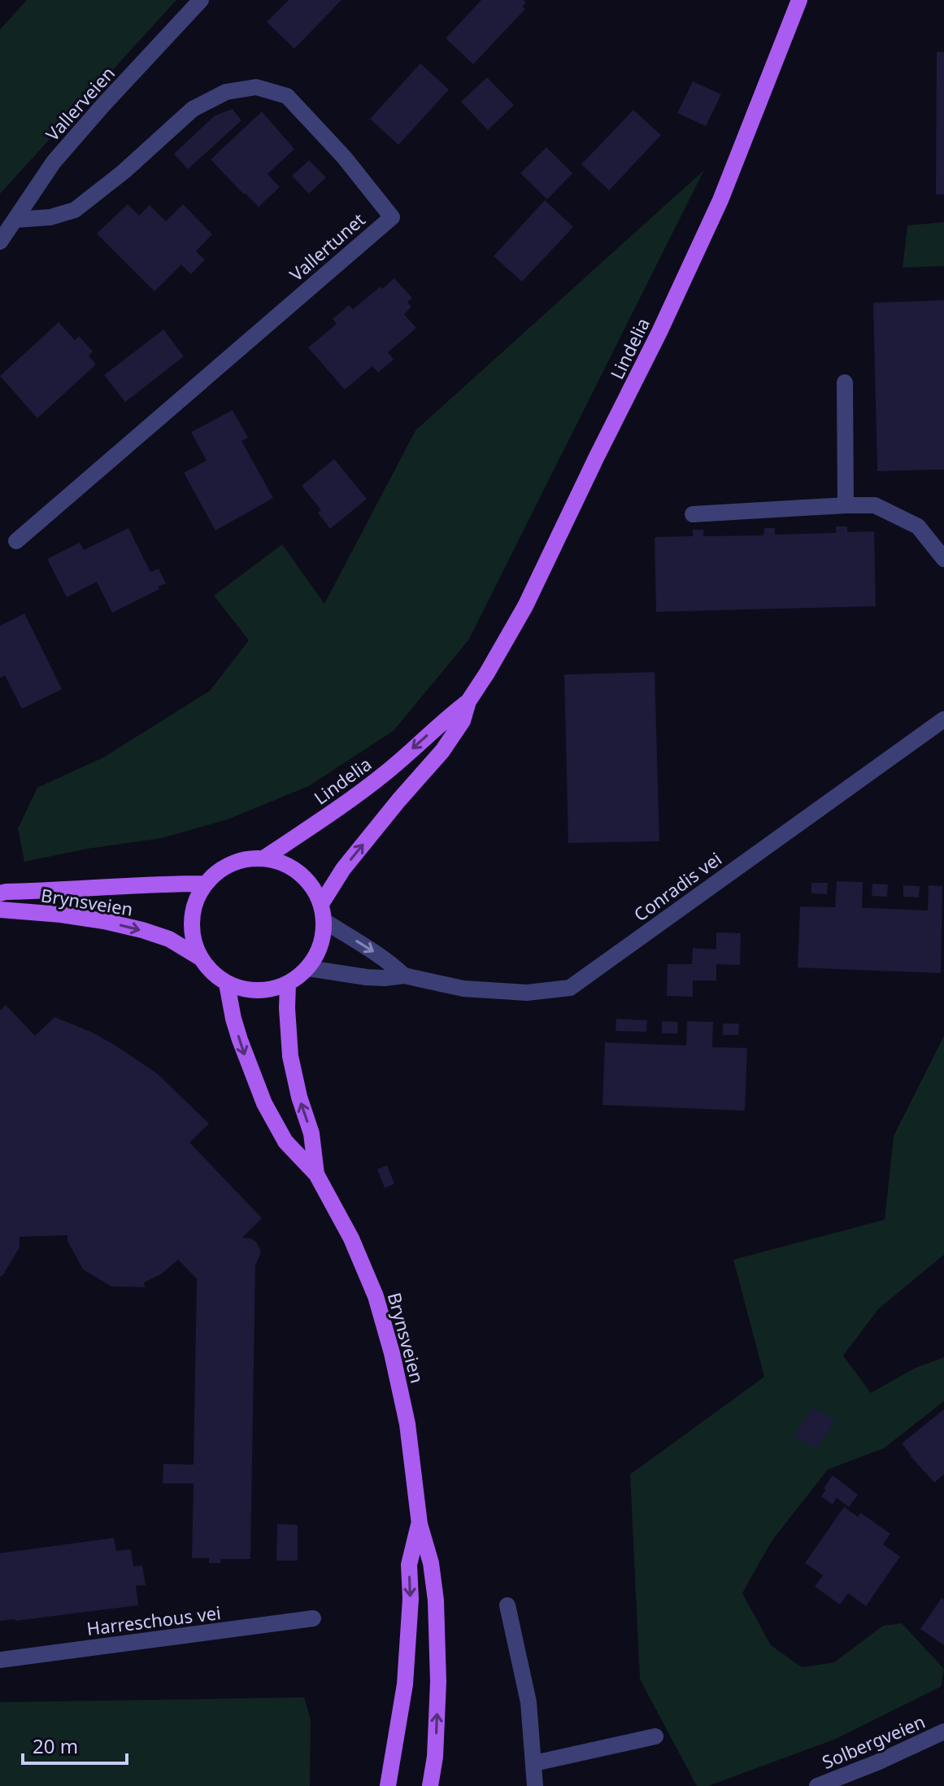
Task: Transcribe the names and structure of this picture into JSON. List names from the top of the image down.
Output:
{
  "streets": {
    "main road": ["Lindelia", "Brynsveien"],
    "street": [
      "Vallerveien",
      "Vallertunet",
      "Conradis vei",
      "Harreschous vei",
      "Solbergveien"
    ]
  },
  "crossings": [
    ["Vallerveien", "Vallertunet"],
    ["Lindelia", "Conradis vei"],
    ["Lindelia", "Brynsveien"],
    ["Conradis vei", "Brynsveien"]
  ],
  "scale_bar": "20 m"
}
